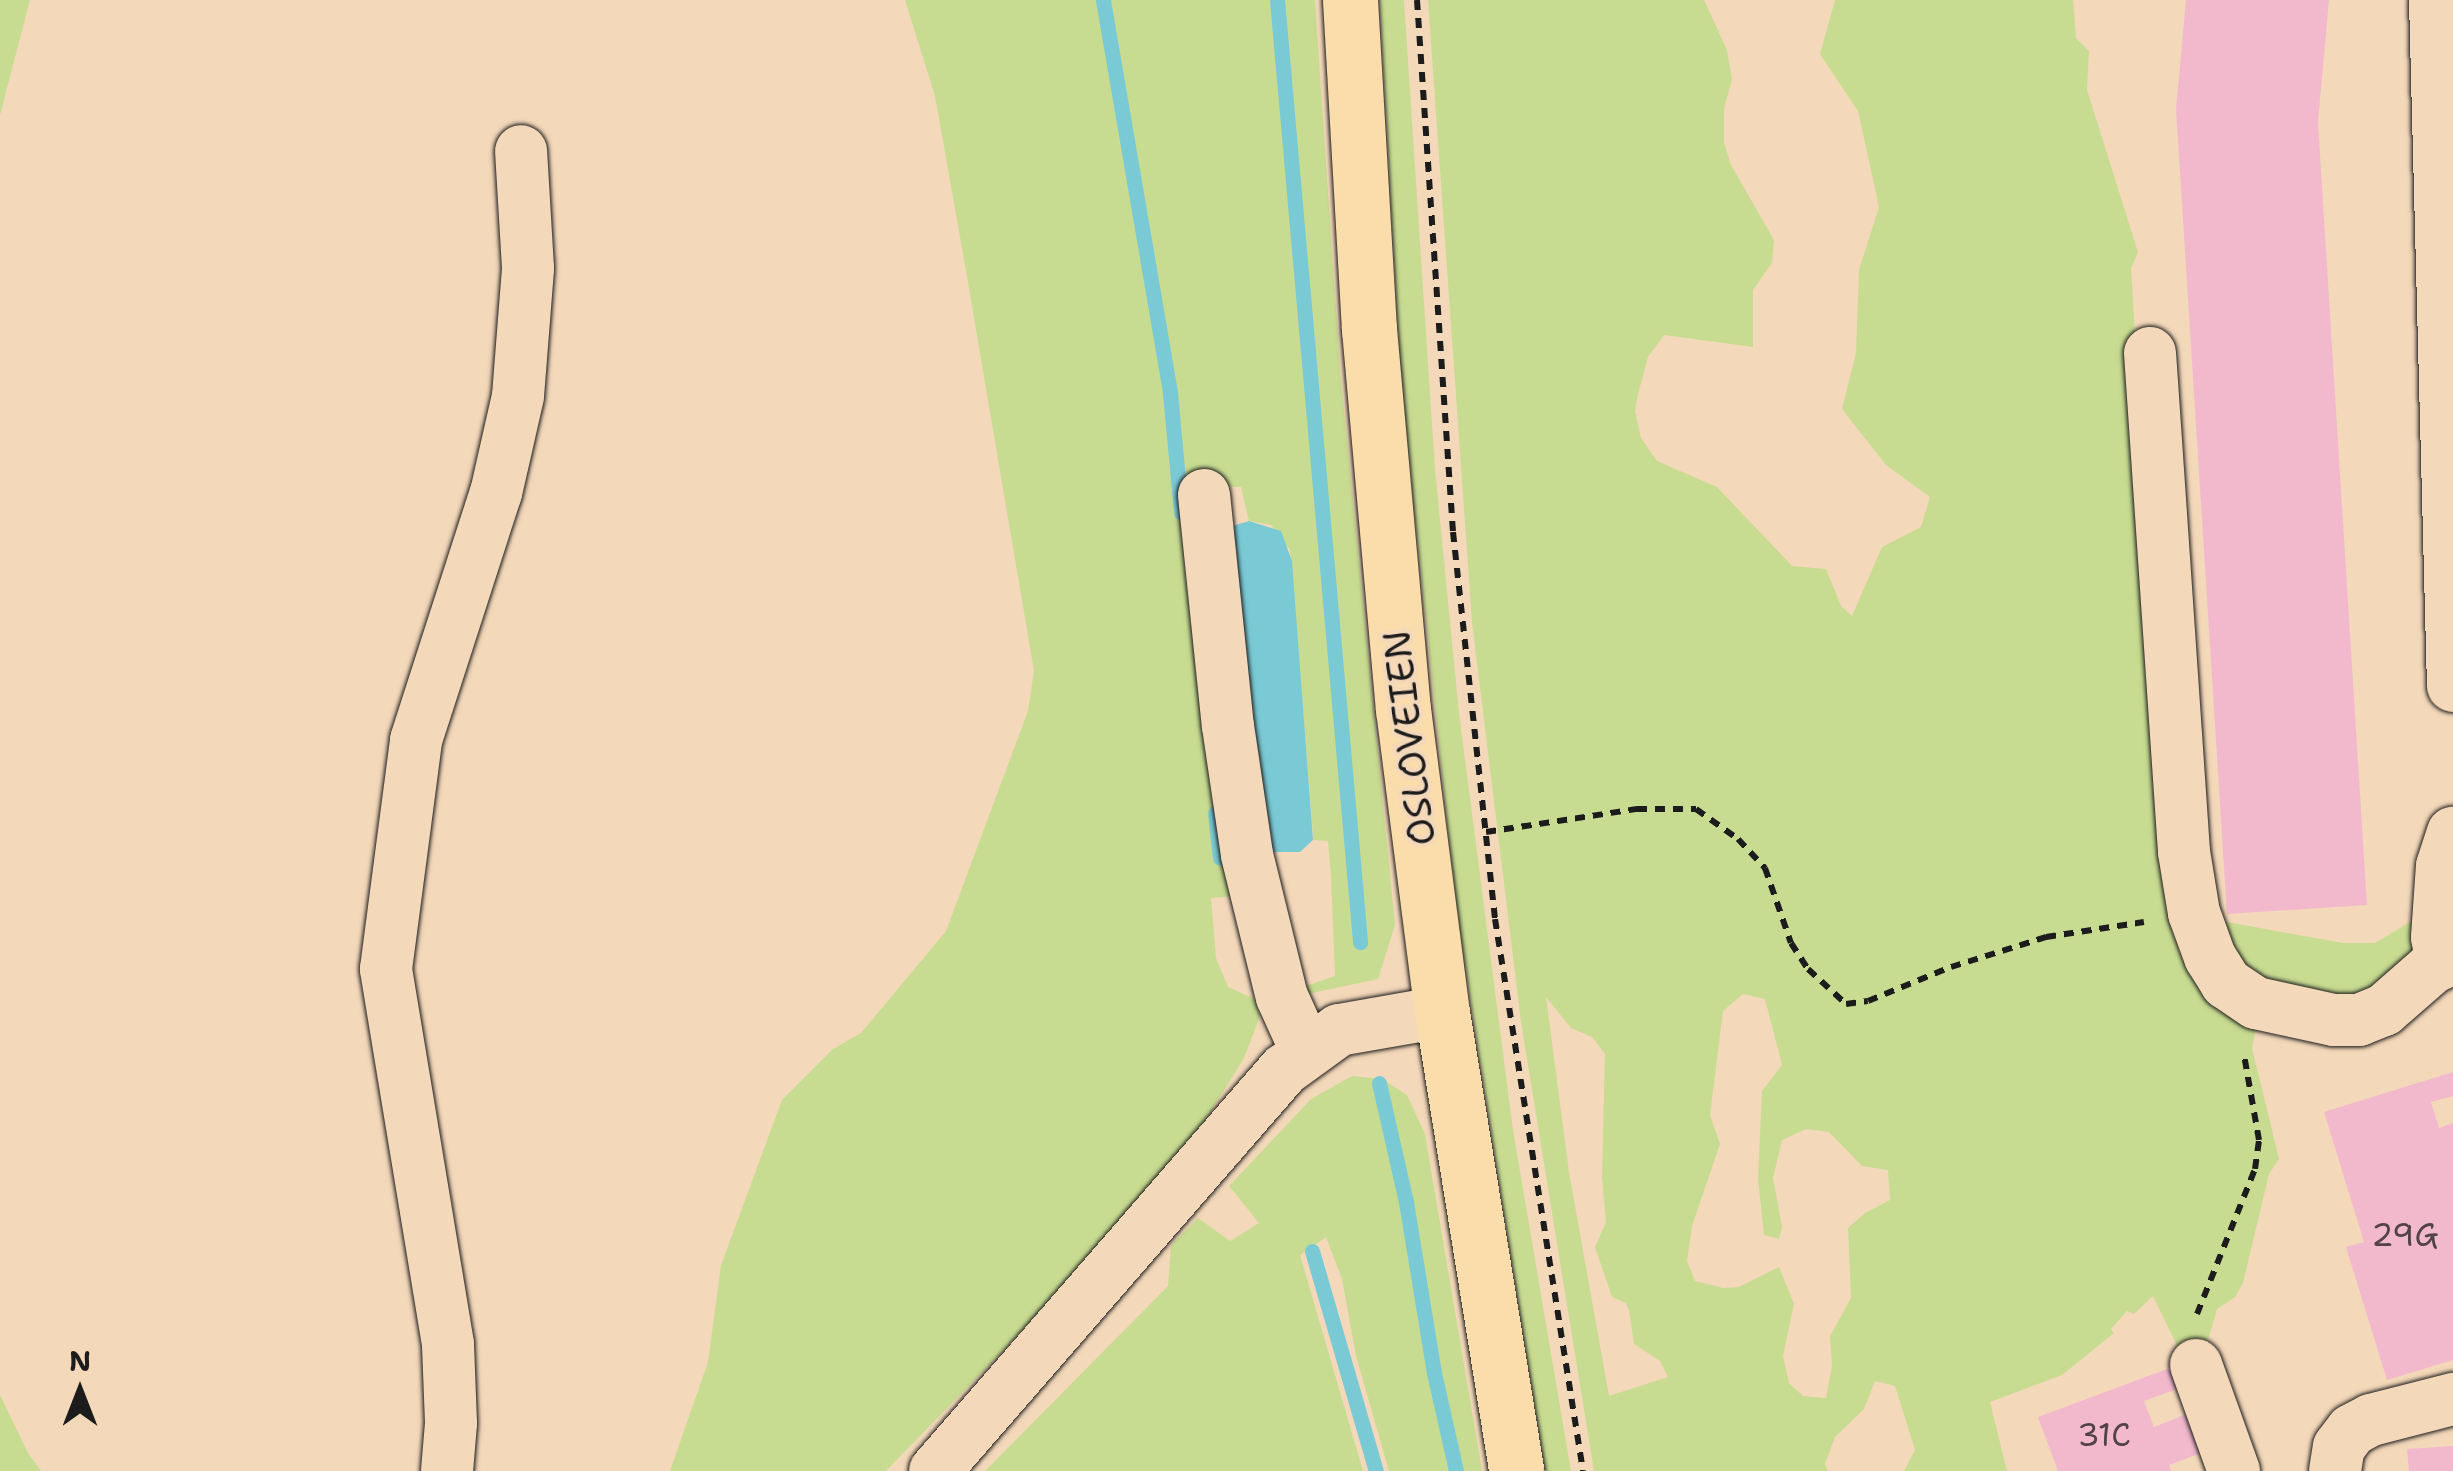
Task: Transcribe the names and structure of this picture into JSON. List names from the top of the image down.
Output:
{
  "streets": {
    "main road": ["OSLOVEIEN"]
  },
  "house_numbers": ["29G", "31C"],
  "north": "top"
}
